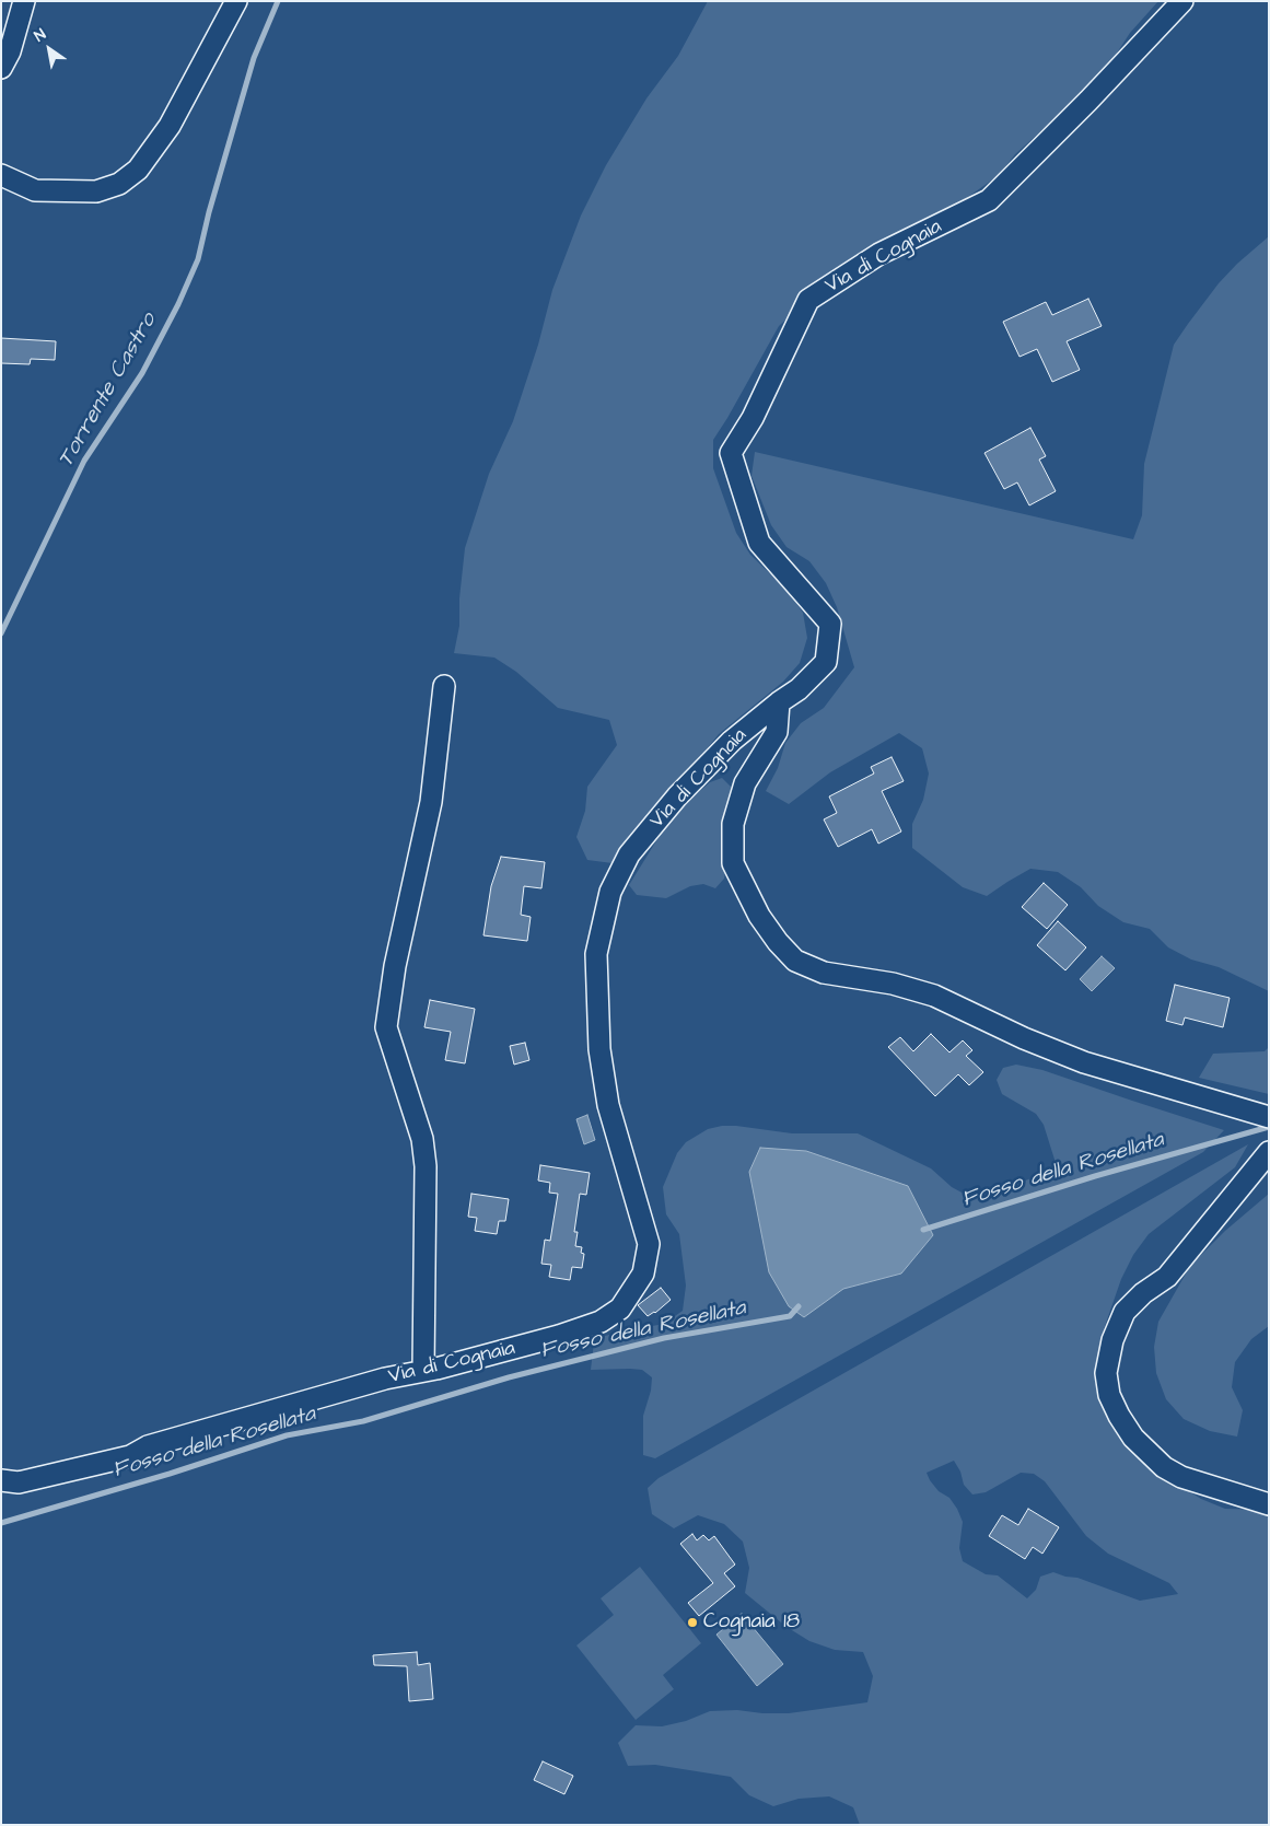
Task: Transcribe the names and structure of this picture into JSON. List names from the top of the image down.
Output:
{
  "streets": {
    "street": ["Via di Cognaia"]
  },
  "water": ["Torrente Castro", "Fosso della Rosellata"],
  "places": ["Cognaia 18"],
  "north": "top left"
}
